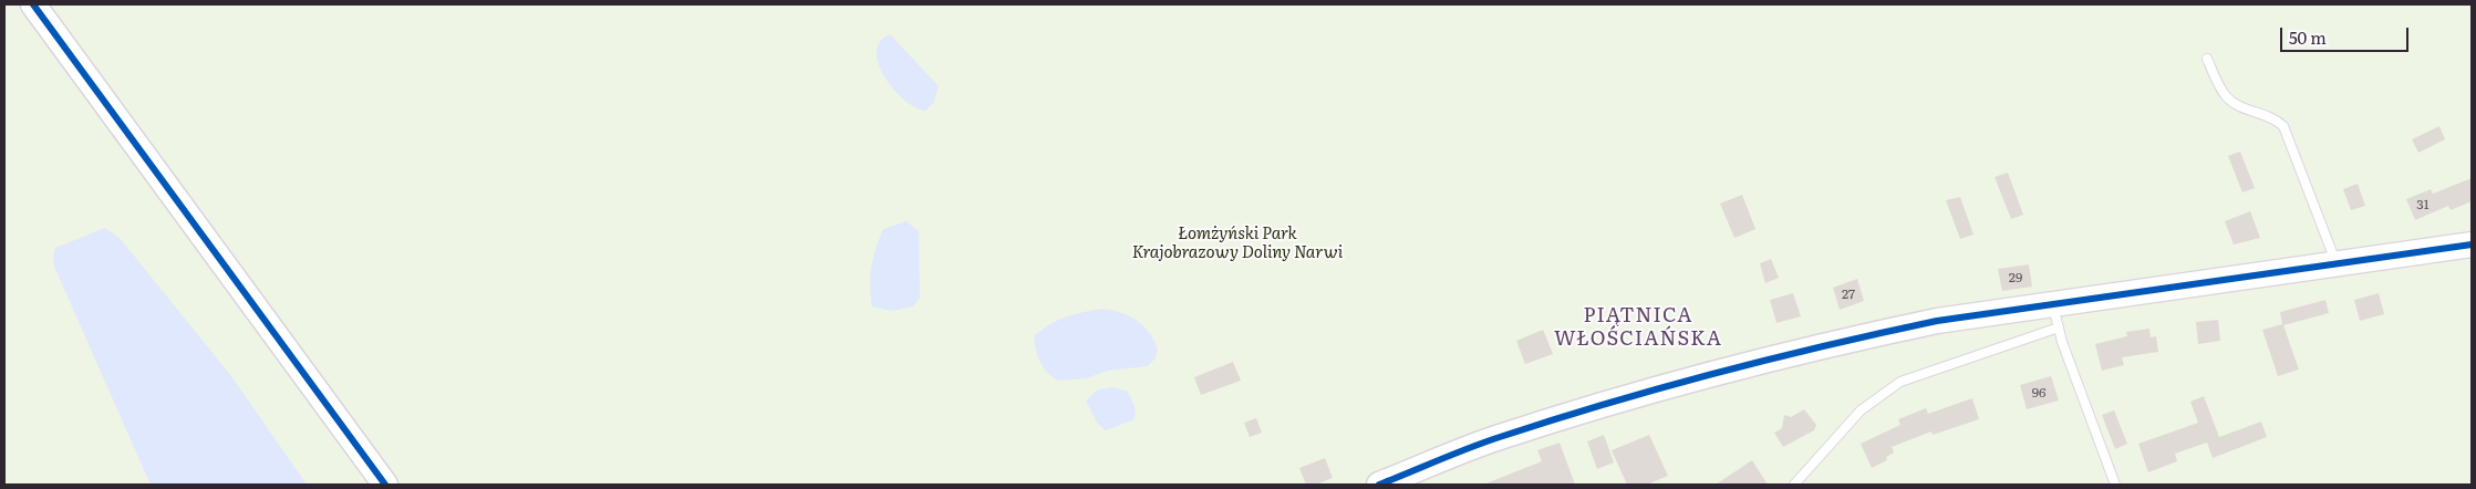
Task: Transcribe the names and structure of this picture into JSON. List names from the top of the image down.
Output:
{
  "districts": ["PIĄTNICA WŁOŚCIAŃSKA"],
  "parks": ["Łomżyński Park Krajobrazowy Doliny Narwi"],
  "house_numbers": [
    "31",
    "29",
    "27",
    "96"
  ],
  "scale_bar": "50 m"
}
